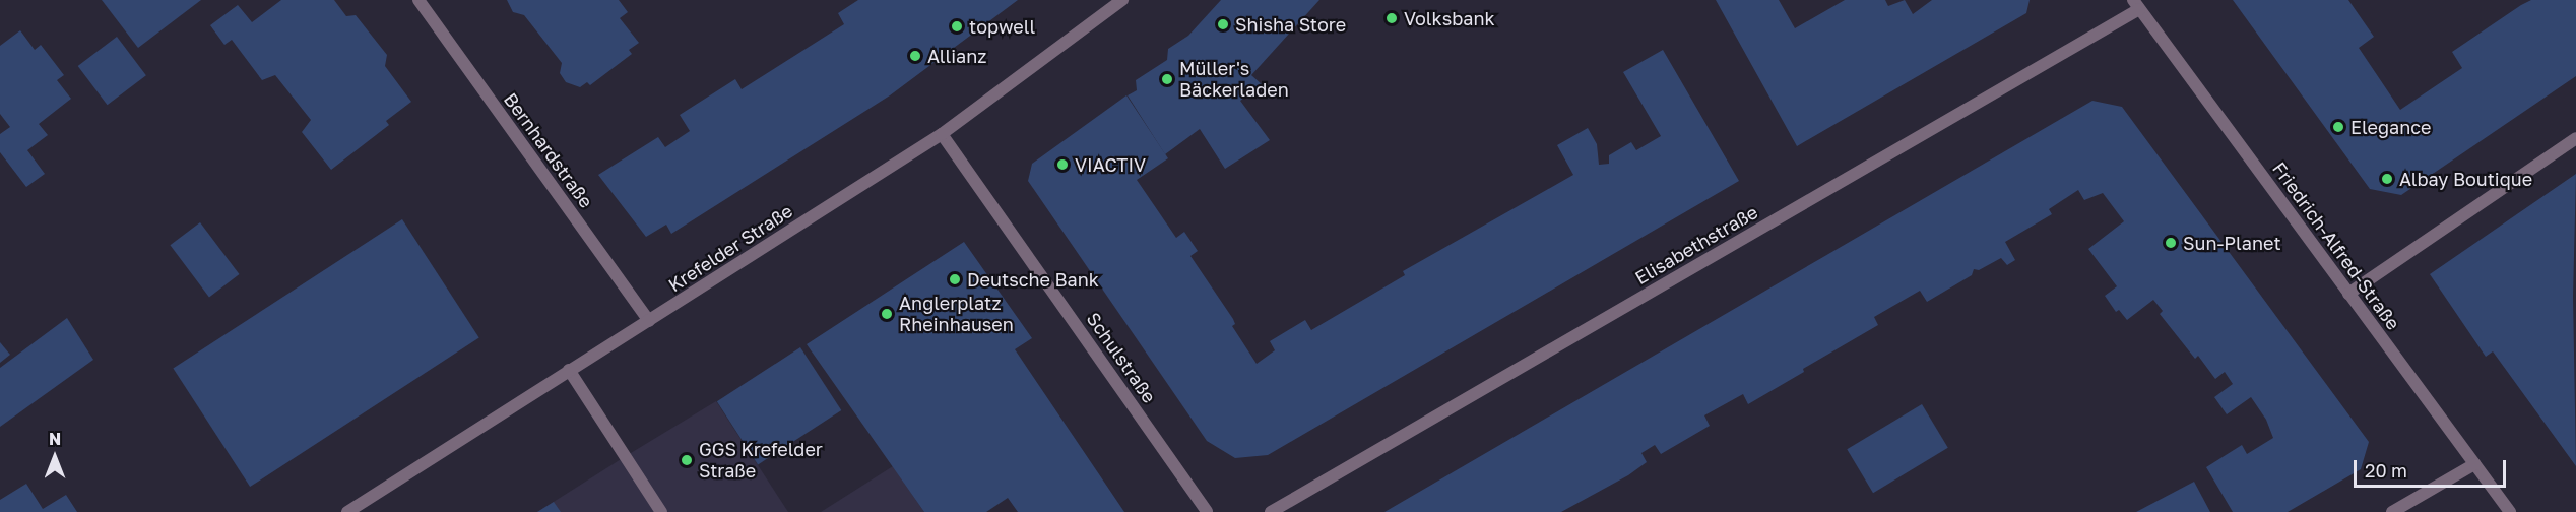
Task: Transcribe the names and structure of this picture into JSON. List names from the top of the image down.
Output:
{
  "streets": {
    "street": [
      "Bernhardstraße",
      "Elisabethstraße",
      "Friedrich-Alfred-Straße",
      "Krefelder Straße",
      "Schulstraße"
    ]
  },
  "crossings": [
    ["Bernhardstraße", "Krefelder Straße"],
    ["Elisabethstraße", "Friedrich-Alfred-Straße"],
    ["Krefelder Straße", "Schulstraße"]
  ],
  "places": [
    "Volksbank",
    "Shisha Store",
    "topwell",
    "Allianz",
    "Müller's Bäckerladen",
    "Elegance",
    "VIACTIV",
    "Albay Boutique",
    "Sun-Planet",
    "Deutsche Bank",
    "Anglerplatz Rheinhausen",
    "GGS Krefelder Straße"
  ],
  "scale_bar": "20 m",
  "north": "top"
}
